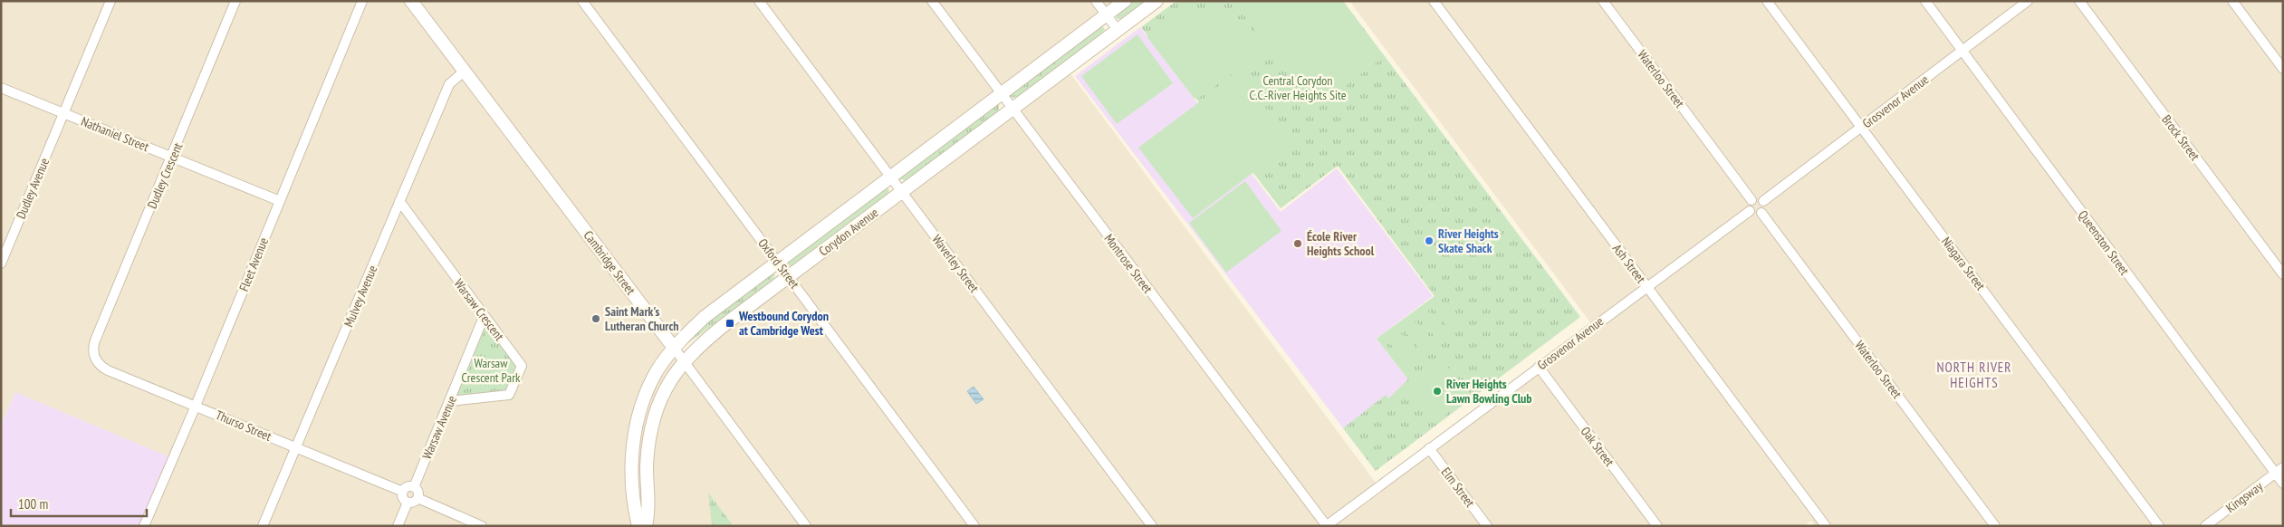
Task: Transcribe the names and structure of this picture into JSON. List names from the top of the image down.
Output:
{
  "streets": {
    "main road": ["Corydon Avenue", "Cambridge Street"],
    "street": [
      "Waterloo Street",
      "Grosvenor Avenue",
      "Nathaniel Street",
      "Brock Street",
      "Dudley Crescent",
      "Dudley Avenue",
      "Queenston Street",
      "Oxford Street",
      "Waverley Street",
      "Montrose Street",
      "Ash Street",
      "Niagara Street",
      "Fleet Avenue",
      "Mulvey Avenue",
      "Warsaw Crescent",
      "Thurso Street",
      "Warsaw Avenue",
      "Oak Street",
      "Elm Street",
      "Kingsway"
    ]
  },
  "crossings": [
    ["Waterloo Street", "Grosvenor Avenue"],
    ["Grosvenor Avenue", "Queenston Street"],
    ["Grosvenor Avenue", "Montrose Street"],
    ["Grosvenor Avenue", "Ash Street"],
    ["Grosvenor Avenue", "Niagara Street"],
    ["Grosvenor Avenue", "Oak Street"],
    ["Grosvenor Avenue", "Elm Street"],
    ["Nathaniel Street", "Dudley Crescent"],
    ["Nathaniel Street", "Dudley Avenue"],
    ["Nathaniel Street", "Fleet Avenue"],
    ["Dudley Crescent", "Thurso Street"],
    ["Corydon Avenue", "Cambridge Street"],
    ["Corydon Avenue", "Oxford Street"],
    ["Corydon Avenue", "Waverley Street"],
    ["Corydon Avenue", "Montrose Street"],
    ["Queenston Street", "Kingsway"],
    ["Cambridge Street", "Mulvey Avenue"],
    ["Fleet Avenue", "Thurso Street"],
    ["Mulvey Avenue", "Warsaw Crescent"],
    ["Mulvey Avenue", "Thurso Street"],
    ["Warsaw Crescent", "Warsaw Avenue"],
    ["Thurso Street", "Warsaw Avenue"]
  ],
  "districts": ["NORTH RIVER HEIGHTS"],
  "parks": ["Central Corydon C.C.-River Heights Site", "Warsaw Crescent Park"],
  "places": {
    "other": [
      "River Heights Skate Shack",
      "École River Heights School",
      "Saint Mark's Lutheran Church",
      "River Heights Lawn Bowling Club"
    ],
    "transit": ["Westbound Corydon at Cambridge West"]
  },
  "scale_bar": "100 m"
}
